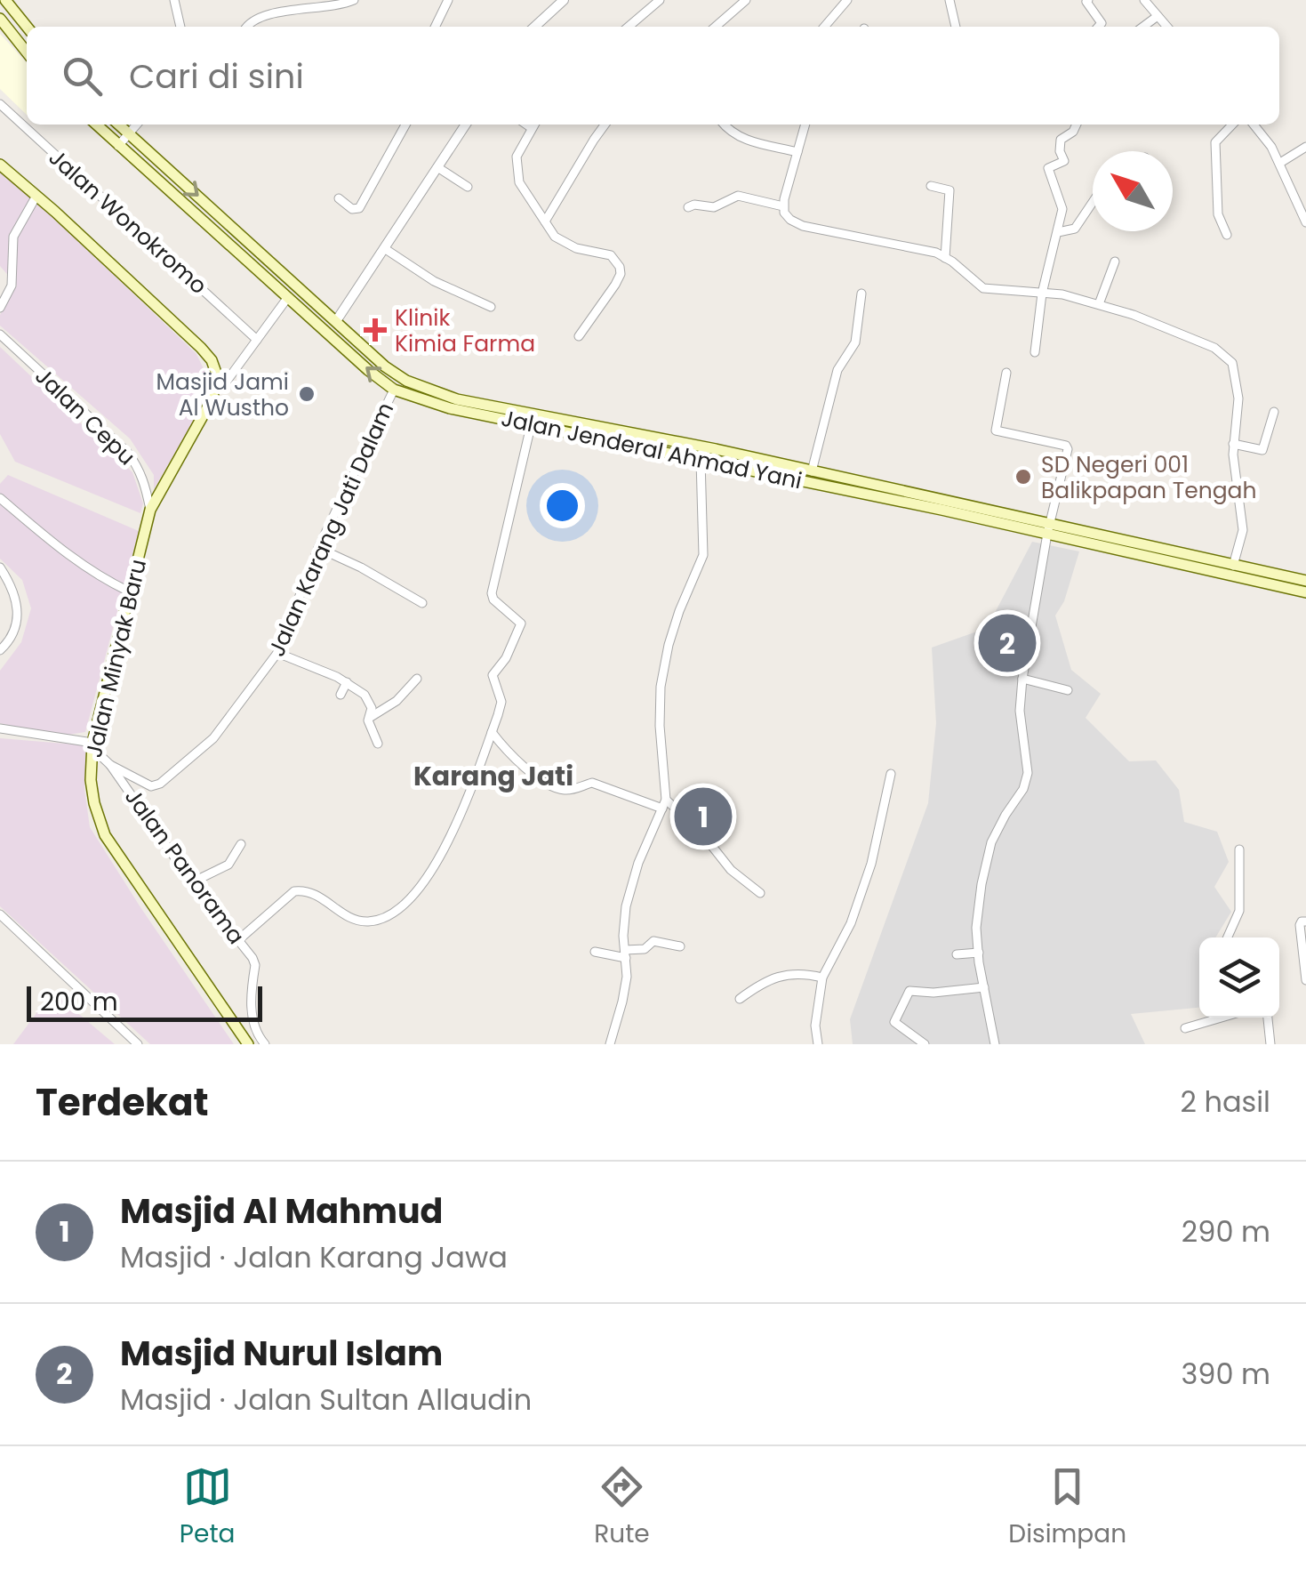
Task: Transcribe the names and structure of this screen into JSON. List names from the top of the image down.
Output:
{
  "streets": {
    "main road": ["Jalan Jenderal Ahmad Yani", "Jalan Minyak Baru"],
    "street": [
      "Jalan Wonokromo",
      "Jalan Cepu",
      "Jalan Karang Jati Dalam",
      "Jalan Panorama"
    ]
  },
  "crossings": [
    ["Jalan Cepu", "Jalan Minyak Baru"],
    ["Jalan Jenderal Ahmad Yani", "Jalan Karang Jati Dalam"],
    ["Jalan Karang Jati Dalam", "Jalan Panorama"],
    ["Jalan Minyak Baru", "Jalan Panorama"]
  ],
  "districts": ["Karang Jati"],
  "places": {
    "health": ["Klinik Kimia Farma"],
    "other": ["Masjid Jami Al Wustho", "SD Negeri 001 Balikpapan Tengah"]
  },
  "scale_bar": "200 m",
  "north": "top left",
  "page": {
    "search": "Cari di sini",
    "pins": ["2", "1"],
    "scale": "200 m",
    "heading": ["Terdekat", "2 hasil"],
    "list": [
      {
        "mark": "1",
        "name": "Masjid Al Mahmud",
        "note": "Masjid · Jalan Karang Jawa",
        "value": "290 m"
      },
      {
        "mark": "2",
        "name": "Masjid Nurul Islam",
        "note": "Masjid · Jalan Sultan Allaudin",
        "value": "390 m"
      }
    ],
    "nav": ["Peta", "Rute", "Disimpan"]
  }
}
